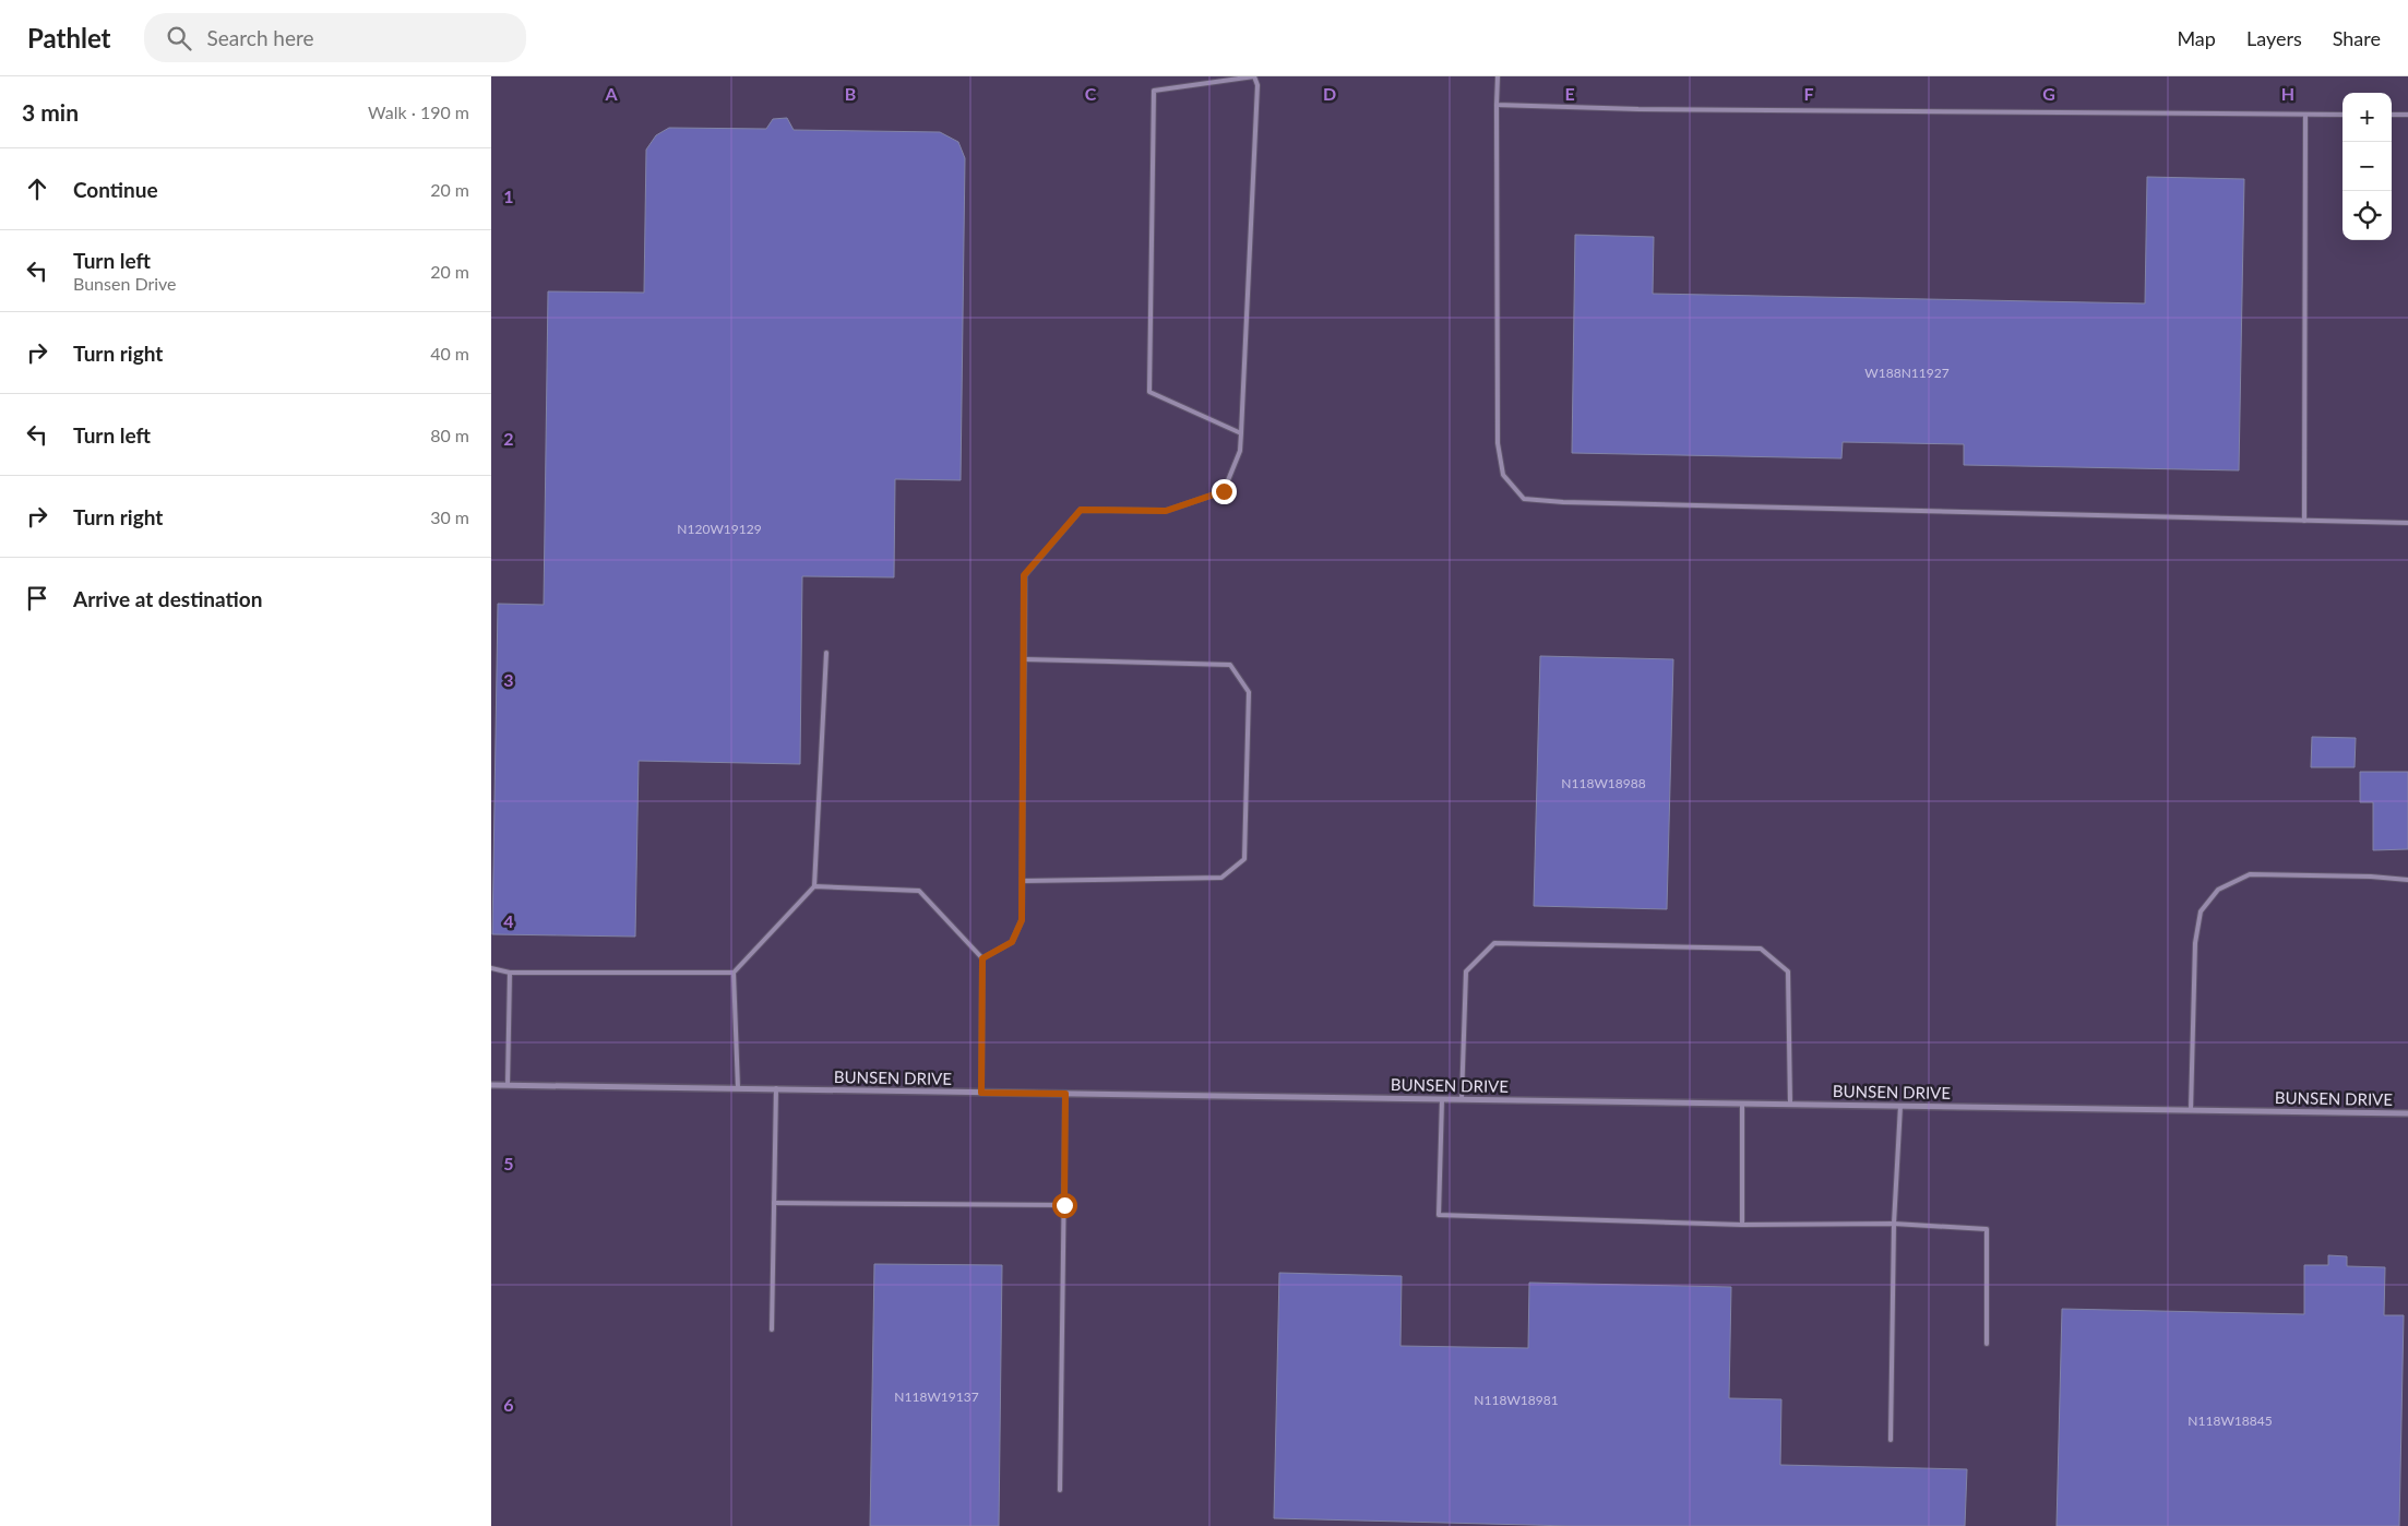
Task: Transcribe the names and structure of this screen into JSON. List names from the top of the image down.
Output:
{
  "streets": {
    "street": ["BUNSEN DRIVE"]
  },
  "house_numbers": [
    "W188N11927",
    "N120W19129",
    "N118W18988",
    "N118W19137",
    "N118W18981",
    "N118W18845"
  ],
  "page": {
    "header": "Pathlet",
    "search": "Search here",
    "nav": ["Map", "Layers", "Share"],
    "heading": ["3 min", "Walk · 190 m"],
    "map_buttons": ["+", "−"],
    "list": [
      ["Continue", "20 m"],
      ["Turn left", "Bunsen Drive", "20 m"],
      ["Turn right", "40 m"],
      ["Turn left", "80 m"],
      ["Turn right", "30 m"],
      "Arrive at destination"
    ]
  },
  "grid": {
    "columns": [
      "A",
      "B",
      "C",
      "D",
      "E",
      "F",
      "G",
      "H"
    ],
    "rows": [
      "1",
      "2",
      "3",
      "4",
      "5",
      "6"
    ]
  }
}
